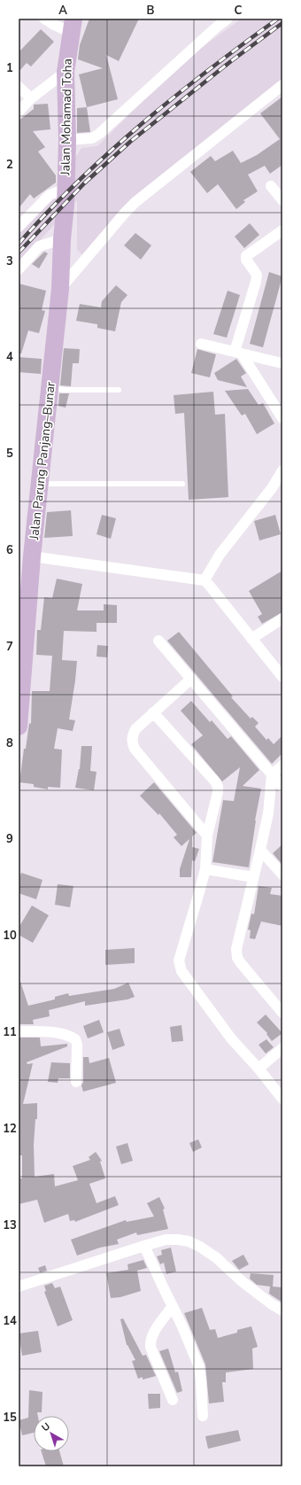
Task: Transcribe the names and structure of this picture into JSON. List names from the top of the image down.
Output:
{
  "streets": {
    "main road": ["Jalan Mohamad Toha", "Jalan Parung Panjang–Bunar"]
  },
  "crossings": [
    ["Jalan Mohamad Toha", "Jalan Parung Panjang–Bunar"]
  ],
  "north": "top left",
  "grid": {
    "columns": ["A", "B", "C"],
    "rows": [
      "1",
      "2",
      "3",
      "4",
      "5",
      "6",
      "7",
      "8",
      "9",
      "10",
      "11",
      "12",
      "13",
      "14",
      "15"
    ]
  }
}
